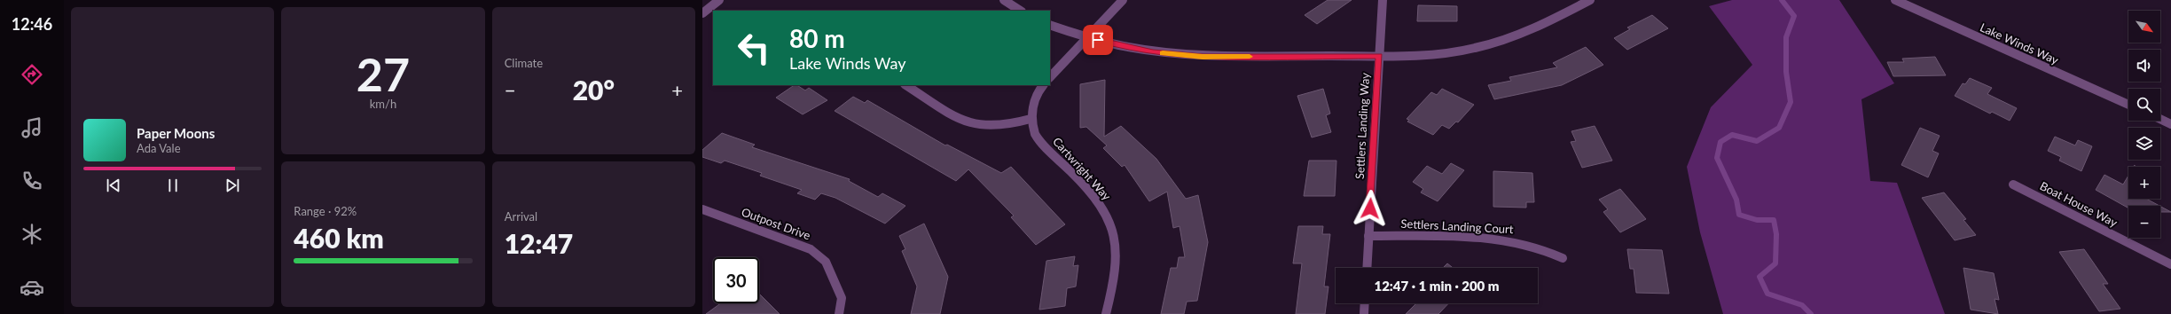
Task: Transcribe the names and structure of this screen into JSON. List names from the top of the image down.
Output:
{
  "streets": {
    "street": [
      "Lake Winds Way",
      "Settlers Landing Way",
      "Cartwright Way",
      "Boat House Way",
      "Outpost Drive",
      "Settlers Landing Court"
    ]
  },
  "crossings": [
    ["Settlers Landing Way", "Settlers Landing Court"]
  ],
  "north": "bottom right",
  "page": {
    "tabs": "12:46",
    "tile": [
      ["27", "km/h"],
      "Climate",
      ["Range · 92%", "460 km"],
      ["Arrival", "12:47"]
    ],
    "map_buttons": ["+", "−"],
    "turn": ["80 m", "Lake Winds Way"],
    "heat": ["−", "20°", "+"],
    "song": ["Paper Moons", "Ada Vale"],
    "limit": "30",
    "trip": "12:47 · 1 min · 200 m"
  }
}
